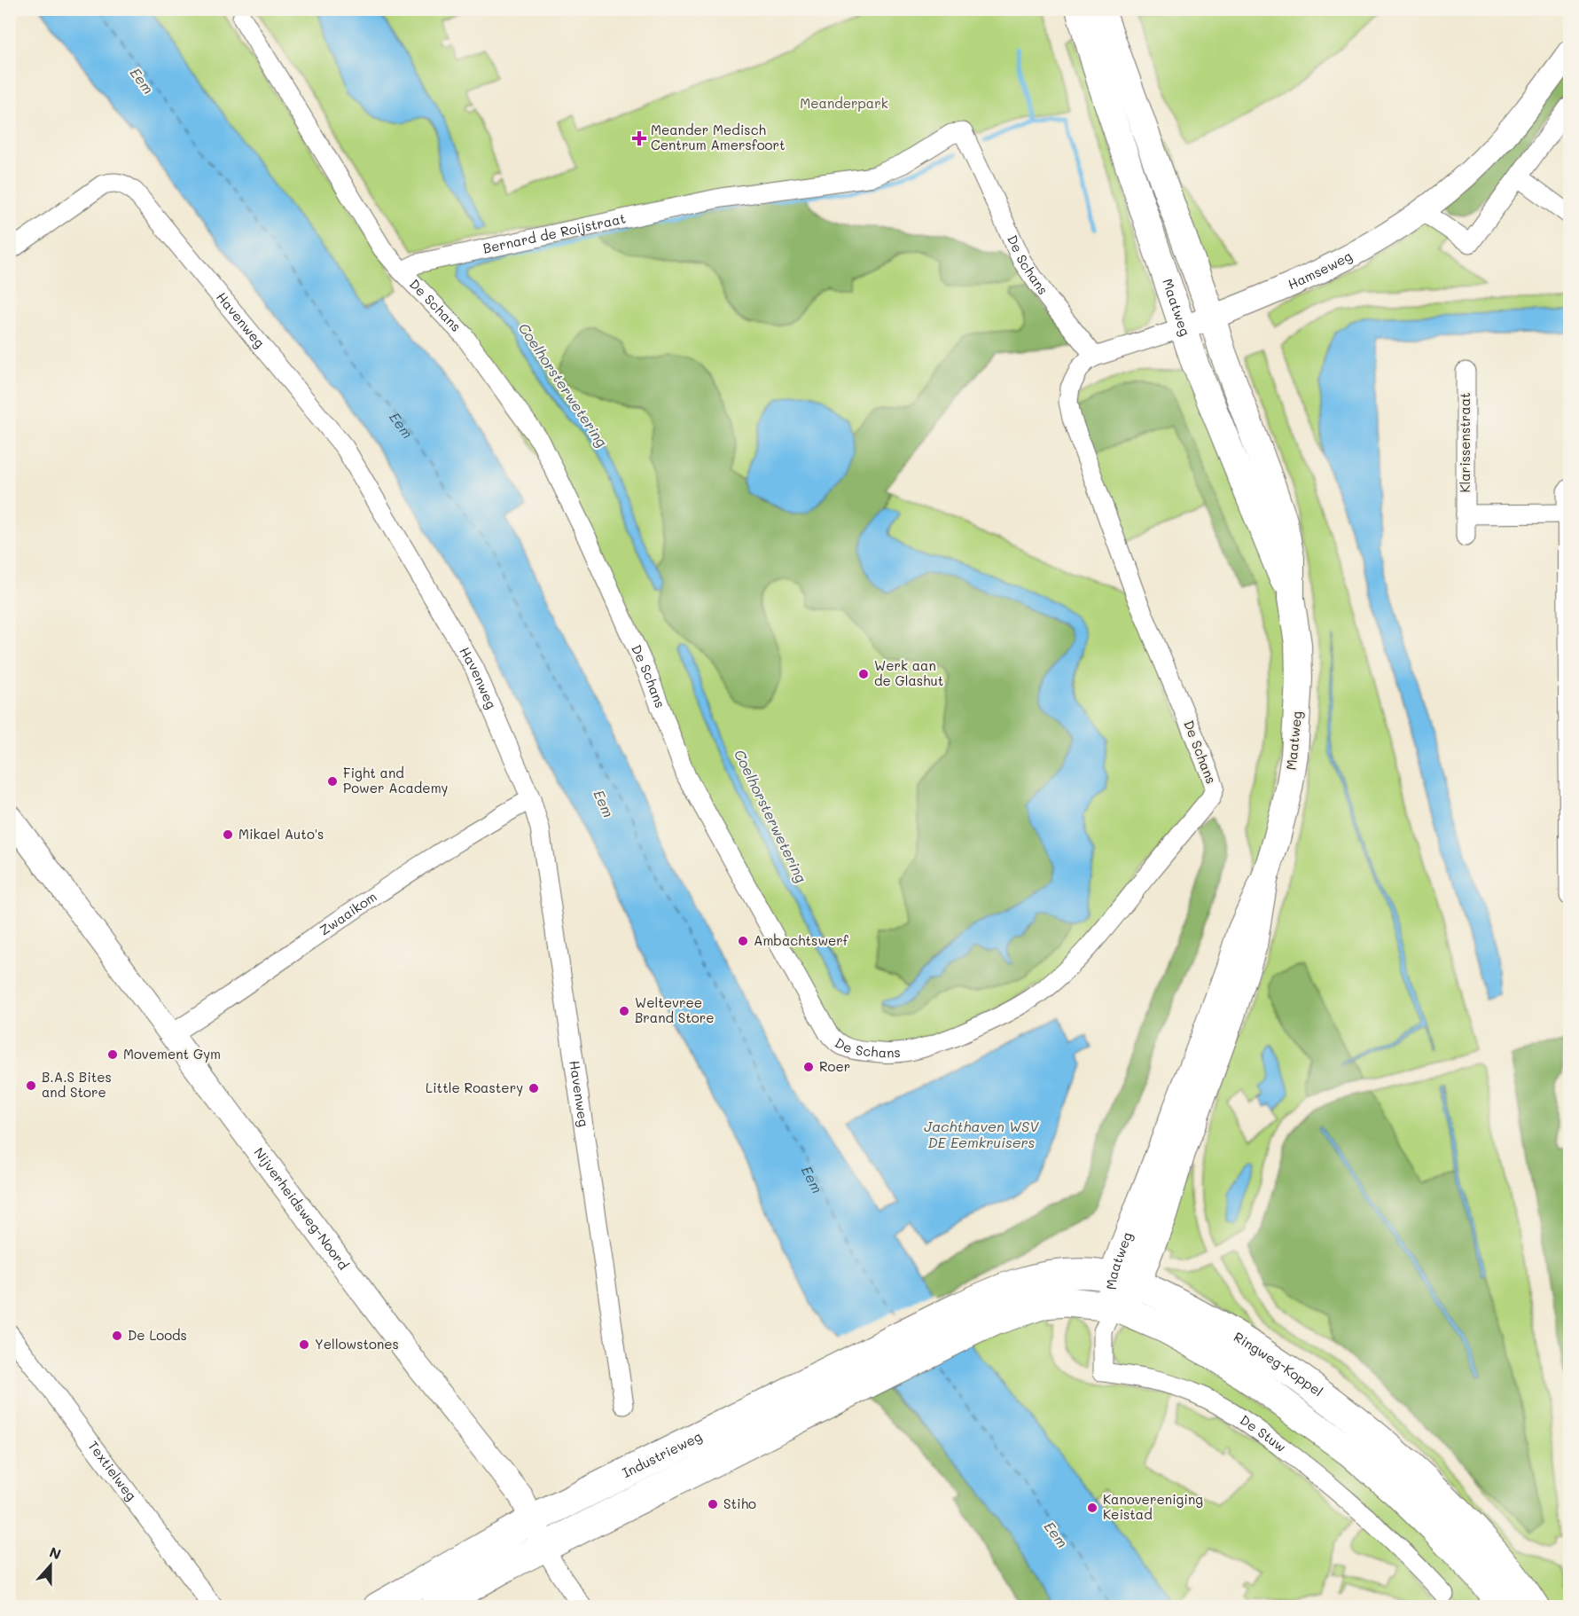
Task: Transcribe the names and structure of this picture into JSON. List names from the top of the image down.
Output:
{
  "streets": {
    "main road": ["Maatweg", "Ringweg-Koppel", "Industrieweg"],
    "street": [
      "Bernard de Roijstraat",
      "De Schans",
      "Hamseweg",
      "Havenweg",
      "Klarissenstraat",
      "Zwaaikom",
      "Nijverheidsweg-Noord",
      "De Stuw",
      "Textielweg"
    ]
  },
  "crossings": [
    ["Bernard de Roijstraat", "De Schans"],
    ["De Schans", "Hamseweg"],
    ["De Schans", "Maatweg"],
    ["Hamseweg", "Maatweg"],
    ["Maatweg", "Ringweg-Koppel"],
    ["Maatweg", "De Stuw"],
    ["Havenweg", "Zwaaikom"],
    ["Zwaaikom", "Nijverheidsweg-Noord"],
    ["Nijverheidsweg-Noord", "Industrieweg"],
    ["Ringweg-Koppel", "De Stuw"],
    ["Ringweg-Koppel", "Industrieweg"]
  ],
  "water": ["Eem", "Coelhorsterwetering", "Jachthaven WSV DE Eemkruisers"],
  "parks": ["Meanderpark"],
  "places": {
    "health": ["Meander Medisch Centrum Amersfoort"],
    "other": [
      "Werk aan de Glashut",
      "Fight and Power Academy",
      "Mikael Auto's",
      "Ambachtswerf",
      "Weltevree Brand Store",
      "Movement Gym",
      "Roer",
      "B.A.S Bites and Store",
      "Little Roastery",
      "De Loods",
      "Yellowstones",
      "Stiho",
      "Kanovereniging Keistad"
    ]
  },
  "north": "top"
}
